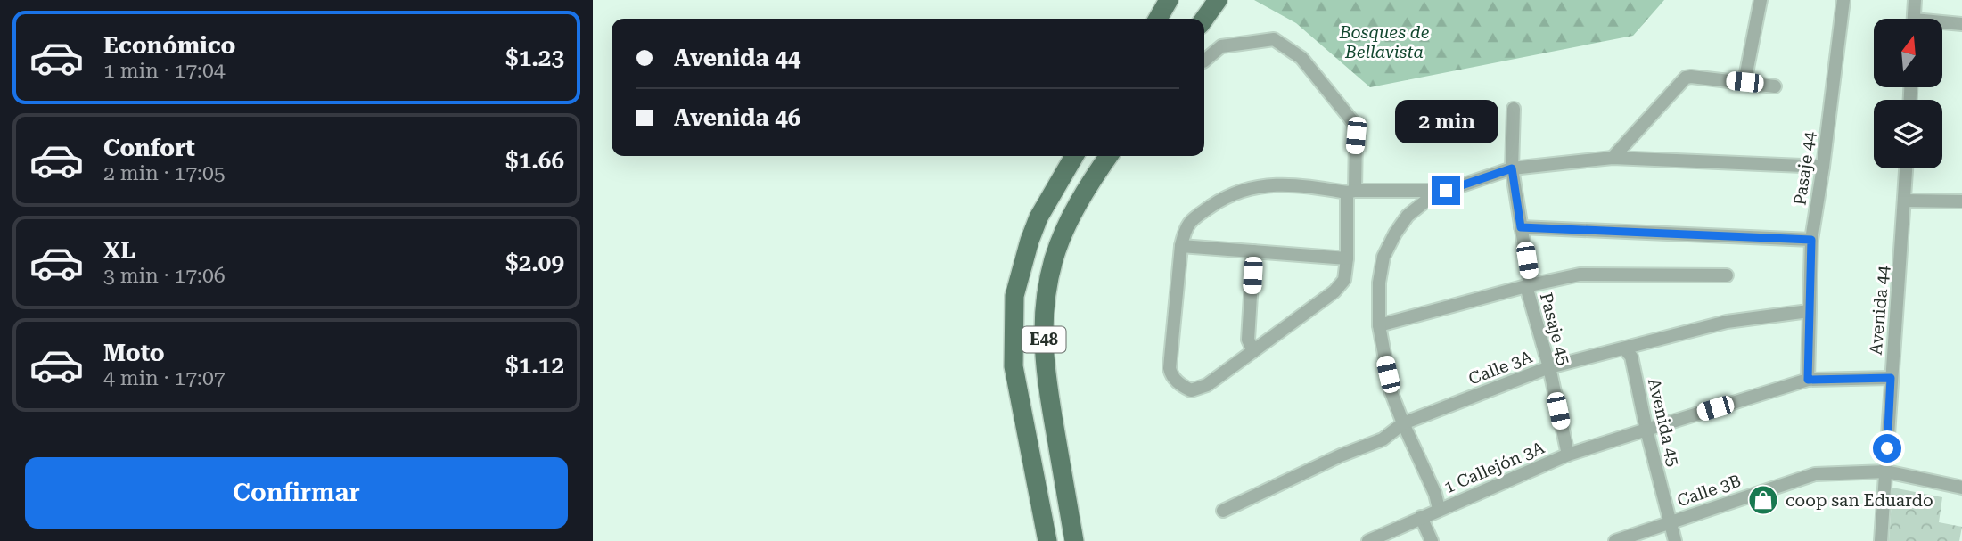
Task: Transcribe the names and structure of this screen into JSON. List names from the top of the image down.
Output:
{
  "streets": {
    "main road": ["E48"],
    "street": [
      "Pasaje 44",
      "Avenida 44",
      "Pasaje 45",
      "Calle 3A",
      "Avenida 45",
      "1 Callejón 3A",
      "Calle 3B"
    ]
  },
  "crossings": [
    ["Pasaje 44", "Calle 3A"],
    ["Pasaje 44", "1 Callejón 3A"],
    ["Avenida 44", "1 Callejón 3A"],
    ["Avenida 44", "Calle 3B"],
    ["Pasaje 45", "Calle 3A"],
    ["Pasaje 45", "1 Callejón 3A"],
    ["Calle 3A", "Avenida 45"],
    ["Avenida 45", "1 Callejón 3A"],
    ["Avenida 45", "Calle 3B"]
  ],
  "parks": ["Bosques de Bellavista"],
  "places": {
    "shop": ["coop san Eduardo"]
  },
  "north": "top",
  "page": {
    "list": [
      {
        "name": "Económico",
        "note": "1 min · 17:04",
        "value": "$1.23"
      },
      {
        "name": "Confort",
        "note": "2 min · 17:05",
        "value": "$1.66"
      },
      {
        "name": "XL",
        "note": "3 min · 17:06",
        "value": "$2.09"
      },
      {
        "name": "Moto",
        "note": "4 min · 17:07",
        "value": "$1.12"
      }
    ],
    "banner": ["Avenida 44", "Avenida 46"],
    "bubble": "2 min",
    "buttons": "Confirmar"
  }
}
